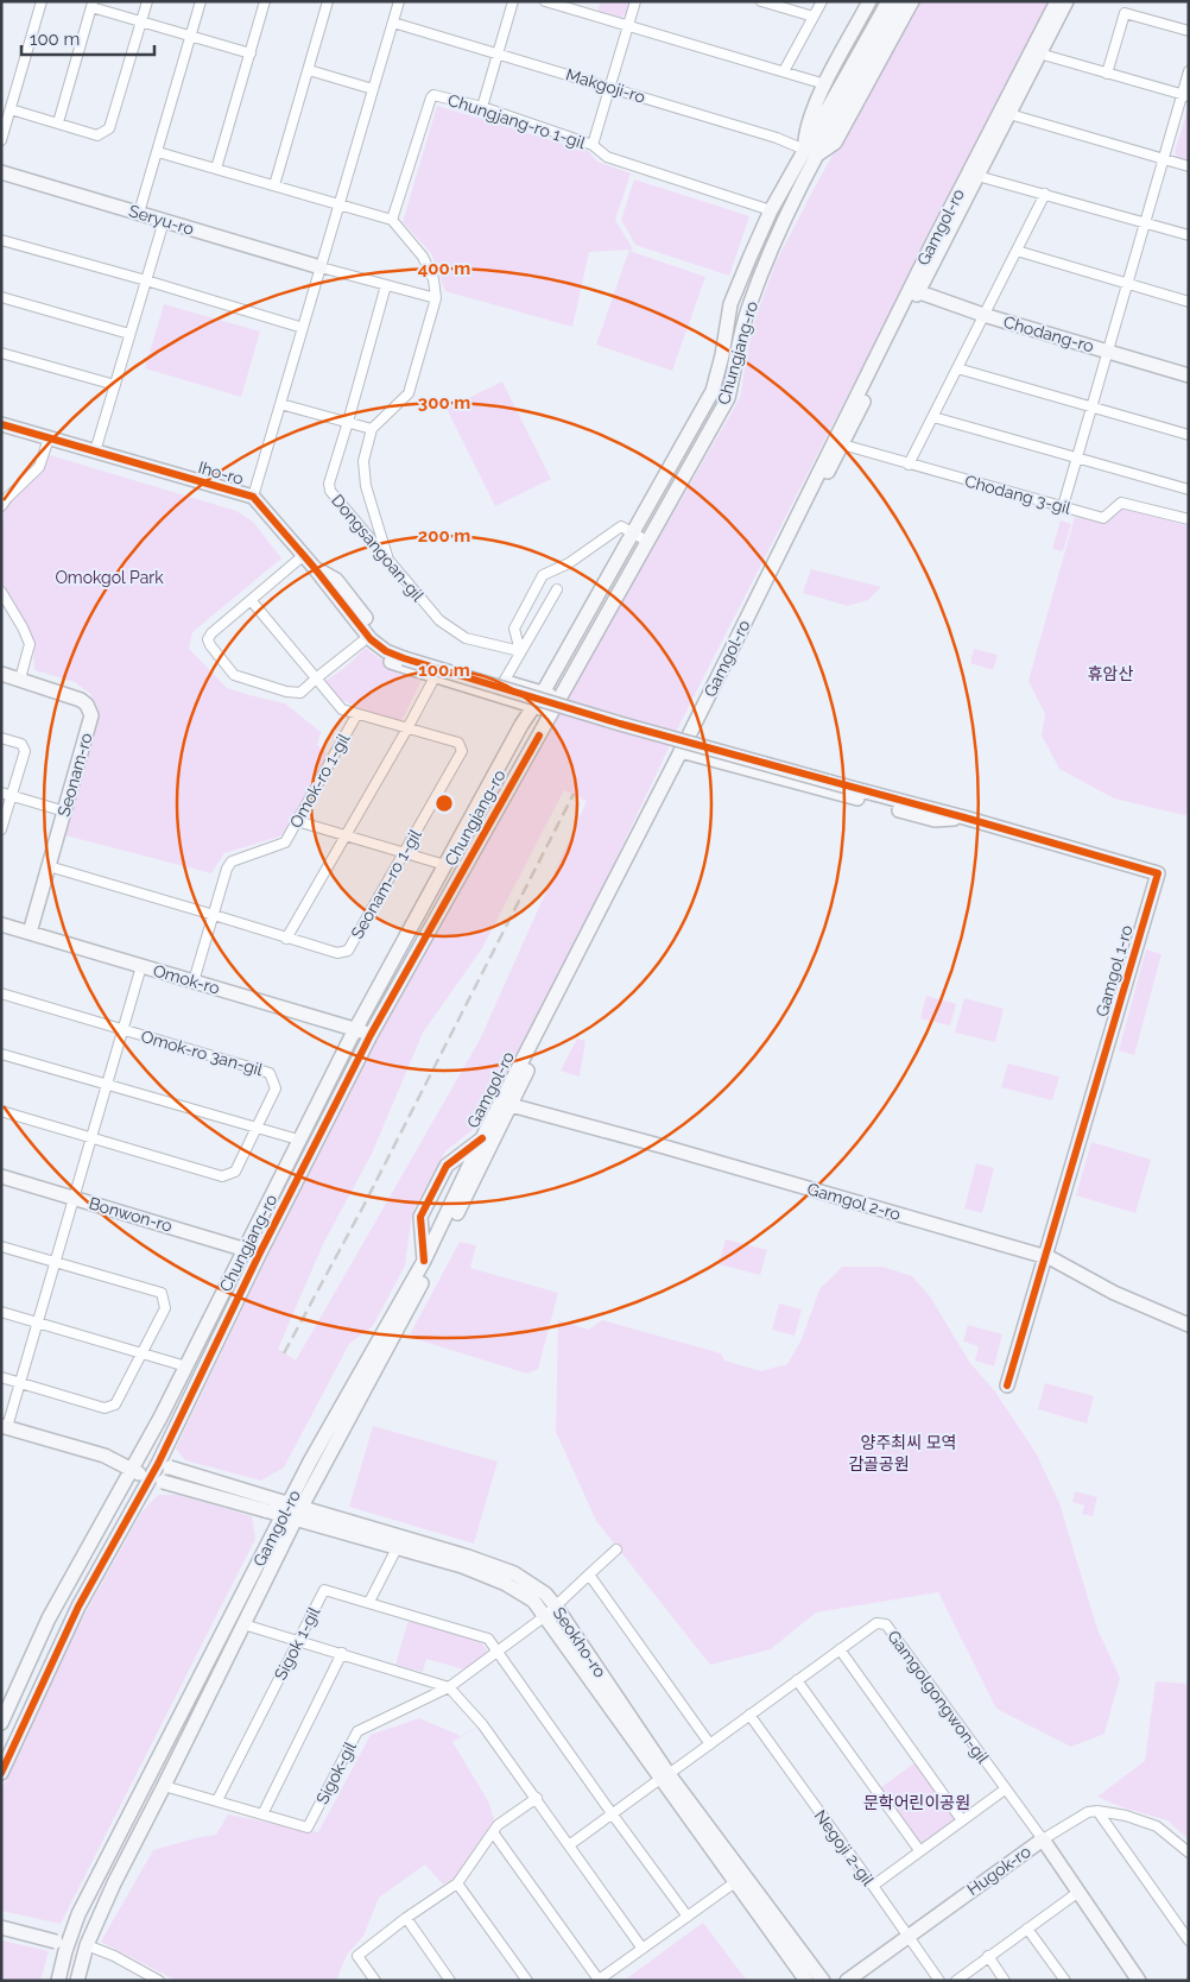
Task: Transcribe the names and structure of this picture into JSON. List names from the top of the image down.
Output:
{
  "streets": {
    "main road": [
      "Seryu-ro",
      "Gamgol-ro",
      "Chodang-ro",
      "Chungjang-ro",
      "Iho-ro",
      "Seonam-ro",
      "Gamgol 1-ro",
      "Omok-ro",
      "Gamgol 2-ro",
      "Bonwon-ro",
      "Seokho-ro",
      "Hugok-ro"
    ],
    "street": [
      "Makgoji-ro",
      "Chungjang-ro 1-gil",
      "Chodang 3-gil",
      "Dongsangoan-gil",
      "Omok-ro 1-gil",
      "Seonam-ro 1-gil",
      "Omok-ro 3an-gil",
      "Sigok 1-gil",
      "Gamgolgongwon-gil",
      "Sigok-gil",
      "Negoji 2-gil"
    ]
  },
  "crossings": [
    ["Makgoji-ro", "Chungjang-ro"],
    ["Chungjang-ro 1-gil", "Chungjang-ro"],
    ["Gamgol-ro", "Chodang-ro"],
    ["Gamgol-ro", "Chodang 3-gil"],
    ["Gamgol-ro", "Gamgol 2-ro"],
    ["Gamgol-ro", "Seokho-ro"],
    ["Gamgol-ro", "Sigok-gil"],
    ["Chungjang-ro", "Omok-ro"],
    ["Chungjang-ro", "Bonwon-ro"],
    ["Chungjang-ro", "Seokho-ro"],
    ["Iho-ro", "Gamgol 1-ro"],
    ["Seonam-ro", "Seonam-ro 1-gil"],
    ["Seonam-ro", "Omok-ro"],
    ["Omok-ro 1-gil", "Seonam-ro 1-gil"],
    ["Omok-ro 1-gil", "Omok-ro"],
    ["Gamgol 1-ro", "Gamgol 2-ro"],
    ["Seokho-ro", "Gamgolgongwon-gil"],
    ["Seokho-ro", "Sigok-gil"],
    ["Sigok 1-gil", "Gamgolgongwon-gil"],
    ["Sigok 1-gil", "Sigok-gil"],
    ["Gamgolgongwon-gil", "Negoji 2-gil"],
    ["Gamgolgongwon-gil", "Hugok-ro"],
    ["Negoji 2-gil", "Hugok-ro"]
  ],
  "parks": [
    "Omokgol Park",
    "휴암산",
    "양주최씨 모역",
    "감골공원",
    "문학어린이공원"
  ],
  "scale_bar": "100 m",
  "rings": [
    "400 m",
    "300 m",
    "200 m",
    "100 m"
  ]
}
